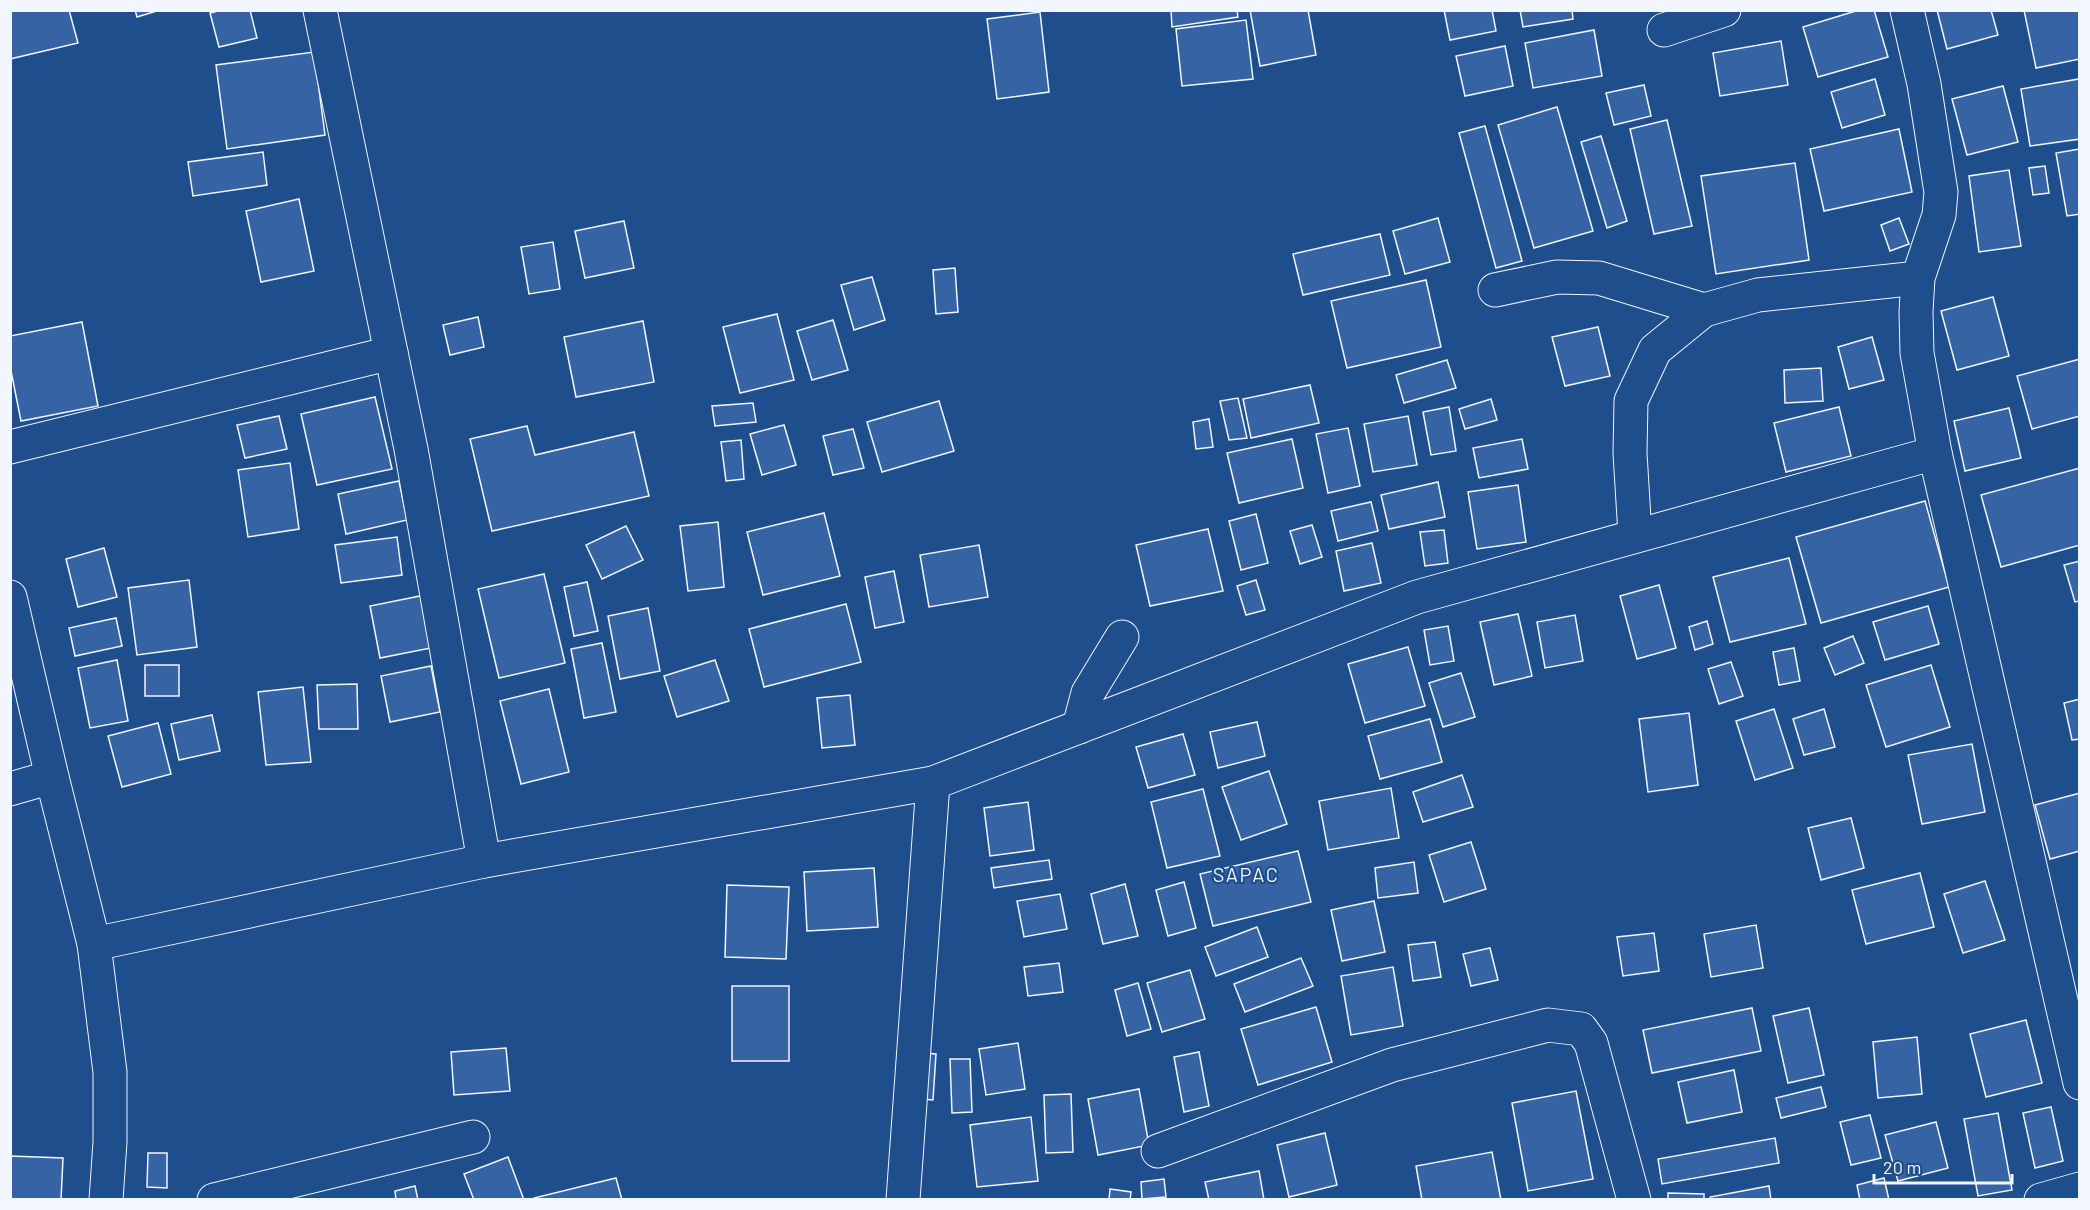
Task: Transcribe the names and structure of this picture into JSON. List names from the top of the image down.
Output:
{
  "districts": ["SAPAC"],
  "scale_bar": "20 m"
}
